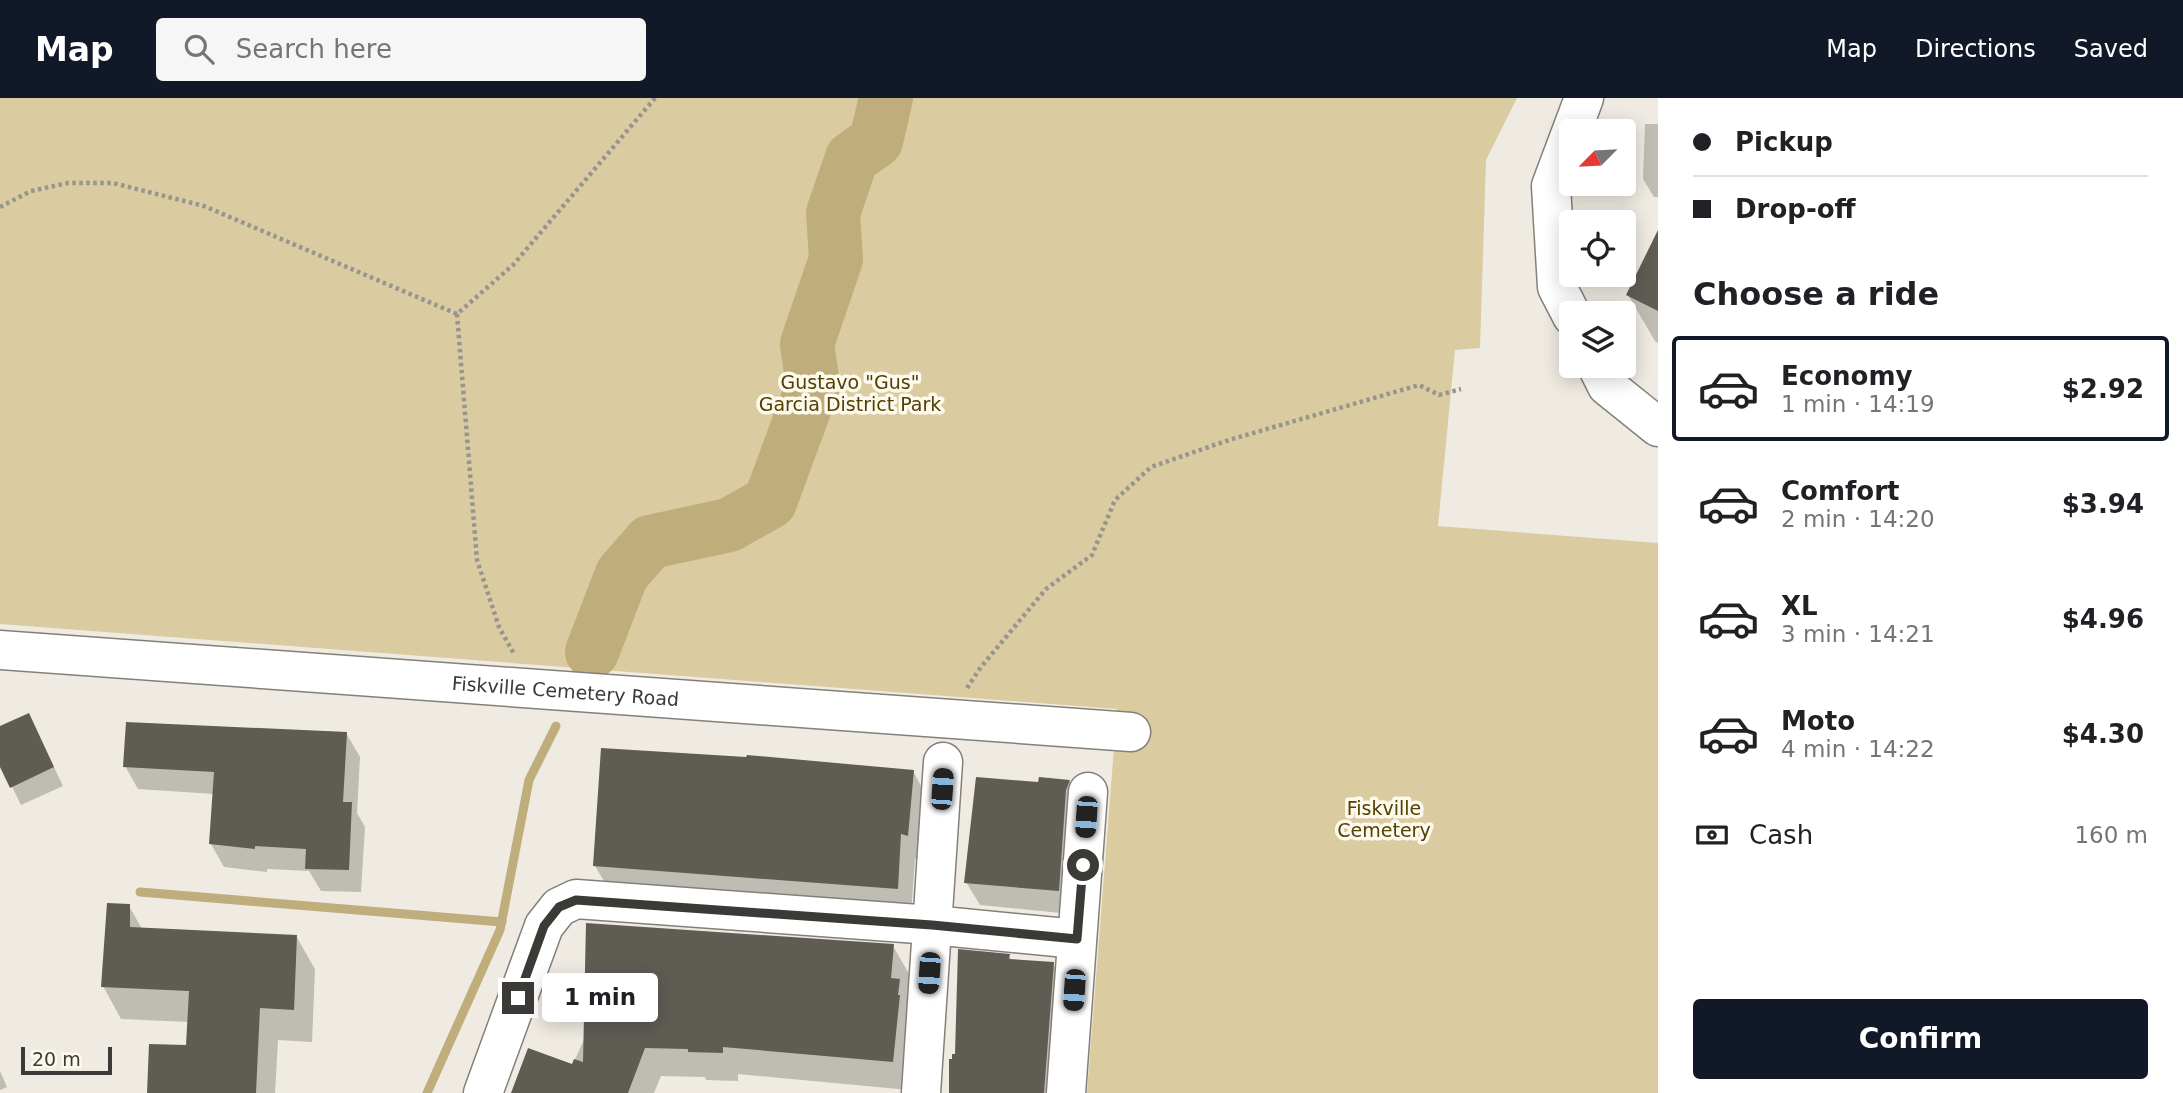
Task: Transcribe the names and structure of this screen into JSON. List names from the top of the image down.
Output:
{
  "streets": {
    "street": ["Fiskville Cemetery Road"]
  },
  "parks": ["Gustavo \"Gus\" Garcia District Park", "Fiskville Cemetery"],
  "scale_bar": "20 m",
  "north": "bottom left",
  "page": {
    "header": "Map",
    "search": "Search here",
    "nav": ["Map", "Directions", "Saved"],
    "banner": ["Pickup", "Drop-off"],
    "heading": "Choose a ride",
    "list": [
      {
        "name": "Economy",
        "note": "1 min · 14:19",
        "value": "$2.92"
      },
      {
        "name": "Comfort",
        "note": "2 min · 14:20",
        "value": "$3.94"
      },
      {
        "name": "XL",
        "note": "3 min · 14:21",
        "value": "$4.96"
      },
      {
        "name": "Moto",
        "note": "4 min · 14:22",
        "value": "$4.30"
      }
    ],
    "pay": ["Cash", "160 m"],
    "bubble": "1 min",
    "buttons": "Confirm",
    "scale": "20 m"
  }
}
